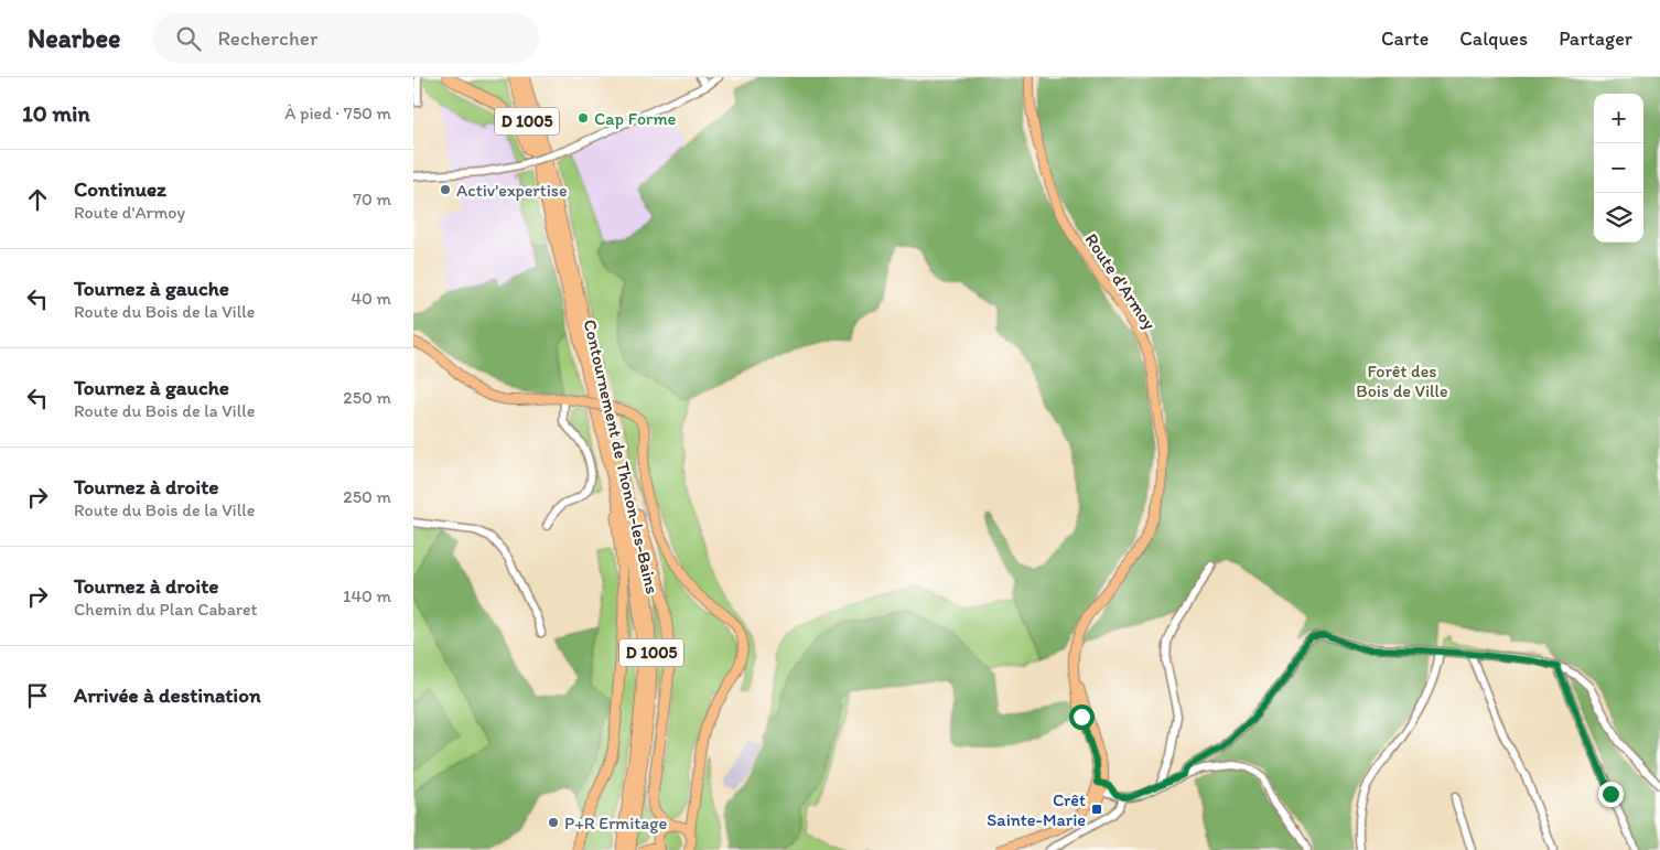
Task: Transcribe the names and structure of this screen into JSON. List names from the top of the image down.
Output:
{
  "streets": {
    "highway": ["D 1005", "Contournement de Thonon-les-Bains"],
    "main road": ["Route d'Armoy"]
  },
  "crossings": [
    ["D 1005", "Contournement de Thonon-les-Bains"]
  ],
  "parks": ["Forêt des Bois de Ville"],
  "places": {
    "other": ["Cap Forme", "Activ'expertise", "P+R Ermitage"],
    "transit": ["Crêt Sainte-Marie"]
  },
  "page": {
    "header": "Nearbee",
    "search": "Rechercher",
    "nav": ["Carte", "Calques", "Partager"],
    "heading": ["10 min", "À pied · 750 m"],
    "map_buttons": ["+", "−"],
    "list": [
      ["Continuez", "Route d'Armoy", "70 m"],
      ["Tournez à gauche", "Route du Bois de la Ville", "40 m"],
      ["Tournez à gauche", "Route du Bois de la Ville", "250 m"],
      ["Tournez à droite", "Route du Bois de la Ville", "250 m"],
      ["Tournez à droite", "Chemin du Plan Cabaret", "140 m"],
      "Arrivée à destination"
    ]
  }
}
